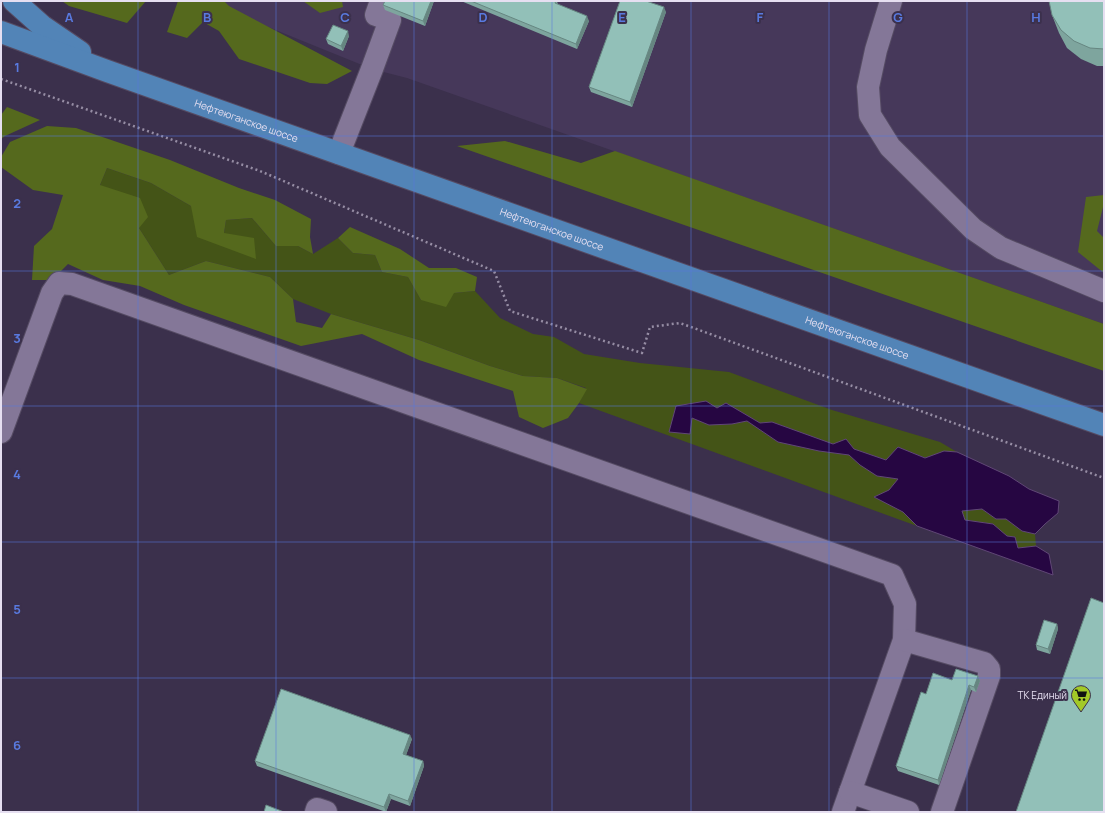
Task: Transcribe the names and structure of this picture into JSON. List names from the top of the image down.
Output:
{
  "streets": {
    "main road": ["Нефтеюганское шоссе"]
  },
  "places": {
    "supermarket": ["ТК Единый"]
  },
  "grid": {
    "columns": [
      "A",
      "B",
      "C",
      "D",
      "E",
      "F",
      "G",
      "H"
    ],
    "rows": [
      "1",
      "2",
      "3",
      "4",
      "5",
      "6"
    ]
  }
}
